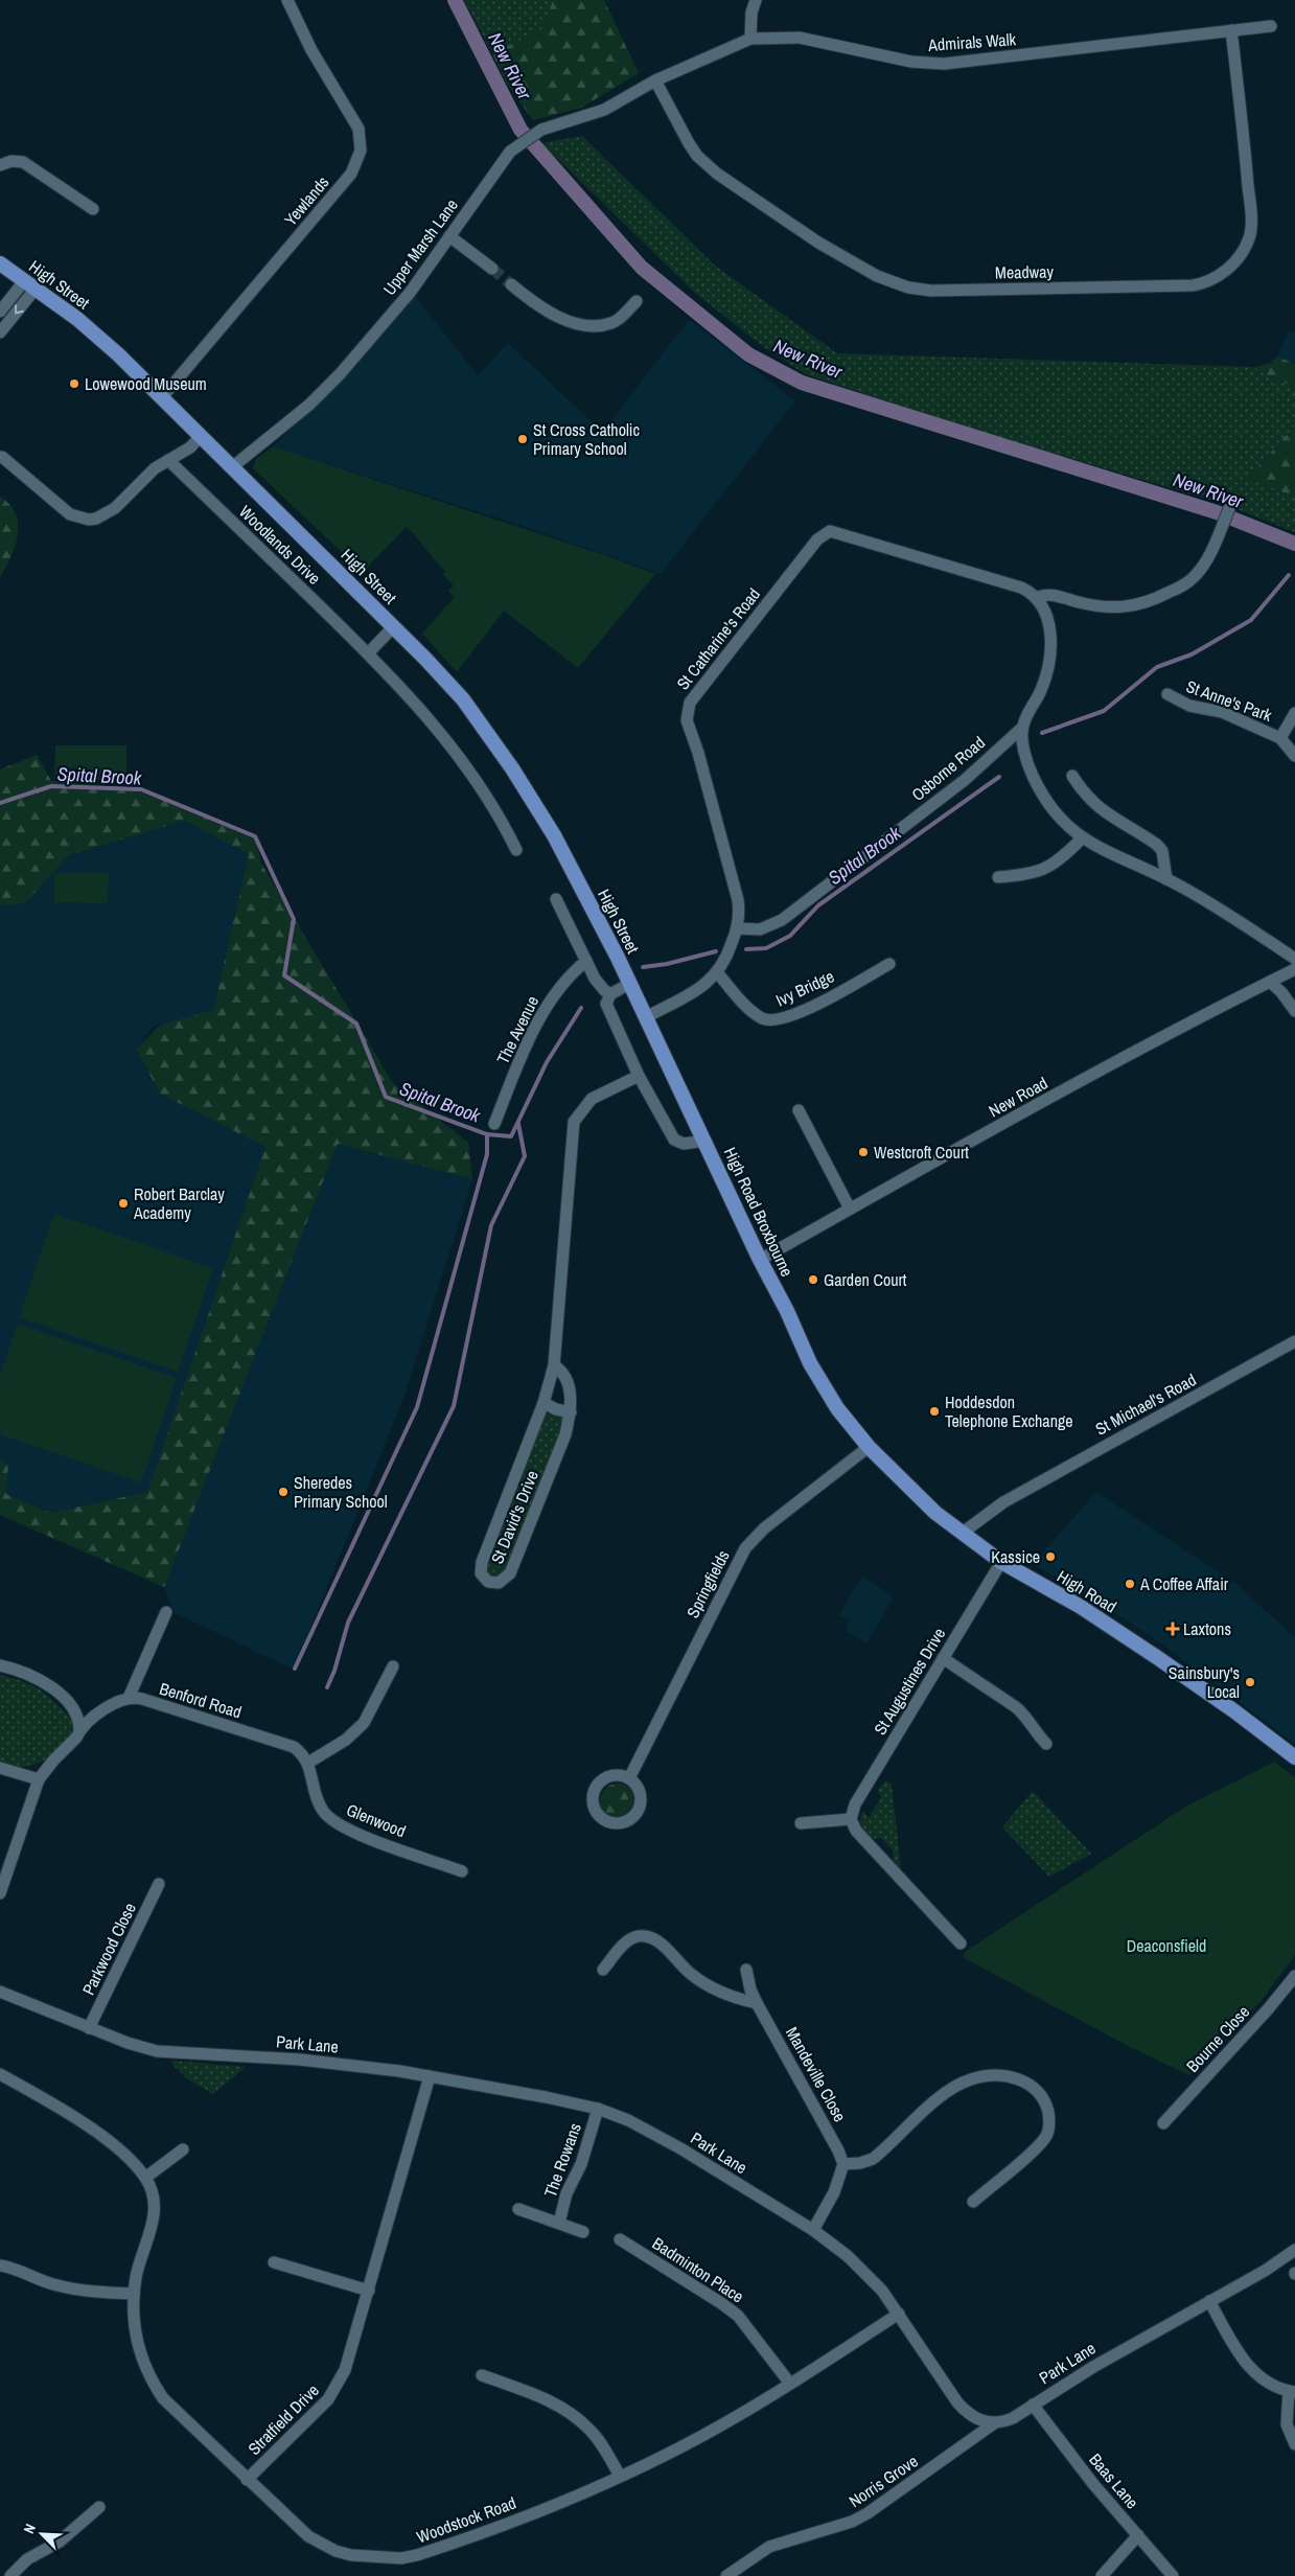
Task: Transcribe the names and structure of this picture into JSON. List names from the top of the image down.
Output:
{
  "streets": {
    "main road": ["High Street", "High Road Broxbourne", "High Road"],
    "street": [
      "Admirals Walk",
      "Yewlands",
      "Upper Marsh Lane",
      "Meadway",
      "Woodlands Drive",
      "St Catharine's Road",
      "St Anne's Park",
      "Osborne Road",
      "Ivy Bridge",
      "The Avenue",
      "New Road",
      "St Michael's Road",
      "St David's Drive",
      "Springfields",
      "St Augustines Drive",
      "Benford Road",
      "Glenwood",
      "Parkwood Close",
      "Bourne Close",
      "Park Lane",
      "Mandeville Close",
      "The Rowans",
      "Badminton Place",
      "Stratfield Drive",
      "Norris Grove",
      "Baas Lane",
      "Woodstock Road"
    ]
  },
  "crossings": [
    ["Admirals Walk", "Upper Marsh Lane"],
    ["Admirals Walk", "Meadway"],
    ["Yewlands", "High Street"],
    ["Upper Marsh Lane", "Meadway"],
    ["Upper Marsh Lane", "High Street"],
    ["High Street", "High Road Broxbourne"],
    ["St Catharine's Road", "Osborne Road"],
    ["St Catharine's Road", "Ivy Bridge"],
    ["St Catharine's Road", "High Road Broxbourne"],
    ["New Road", "High Road Broxbourne"],
    ["High Road Broxbourne", "Springfields"],
    ["High Road Broxbourne", "High Road"],
    ["St Michael's Road", "High Road"],
    ["Springfields", "High Road"],
    ["High Road", "St Augustines Drive"],
    ["Benford Road", "Glenwood"],
    ["Parkwood Close", "Park Lane"],
    ["Park Lane", "The Rowans"],
    ["Park Lane", "Stratfield Drive"],
    ["Park Lane", "Norris Grove"],
    ["Park Lane", "Baas Lane"],
    ["Park Lane", "Woodstock Road"],
    ["Badminton Place", "Woodstock Road"],
    ["Stratfield Drive", "Woodstock Road"]
  ],
  "water": ["New River", "Spital Brook"],
  "parks": ["Deaconsfield"],
  "places": {
    "other": [
      "Lowewood Museum",
      "St Cross Catholic Primary School",
      "Westcroft Court",
      "Robert Barclay Academy",
      "Garden Court",
      "Hoddesdon Telephone Exchange",
      "Sheredes Primary School",
      "Kassice",
      "A Coffee Affair",
      "Sainsbury's Local"
    ],
    "health": ["Laxtons"]
  },
  "north": "top left"
}
